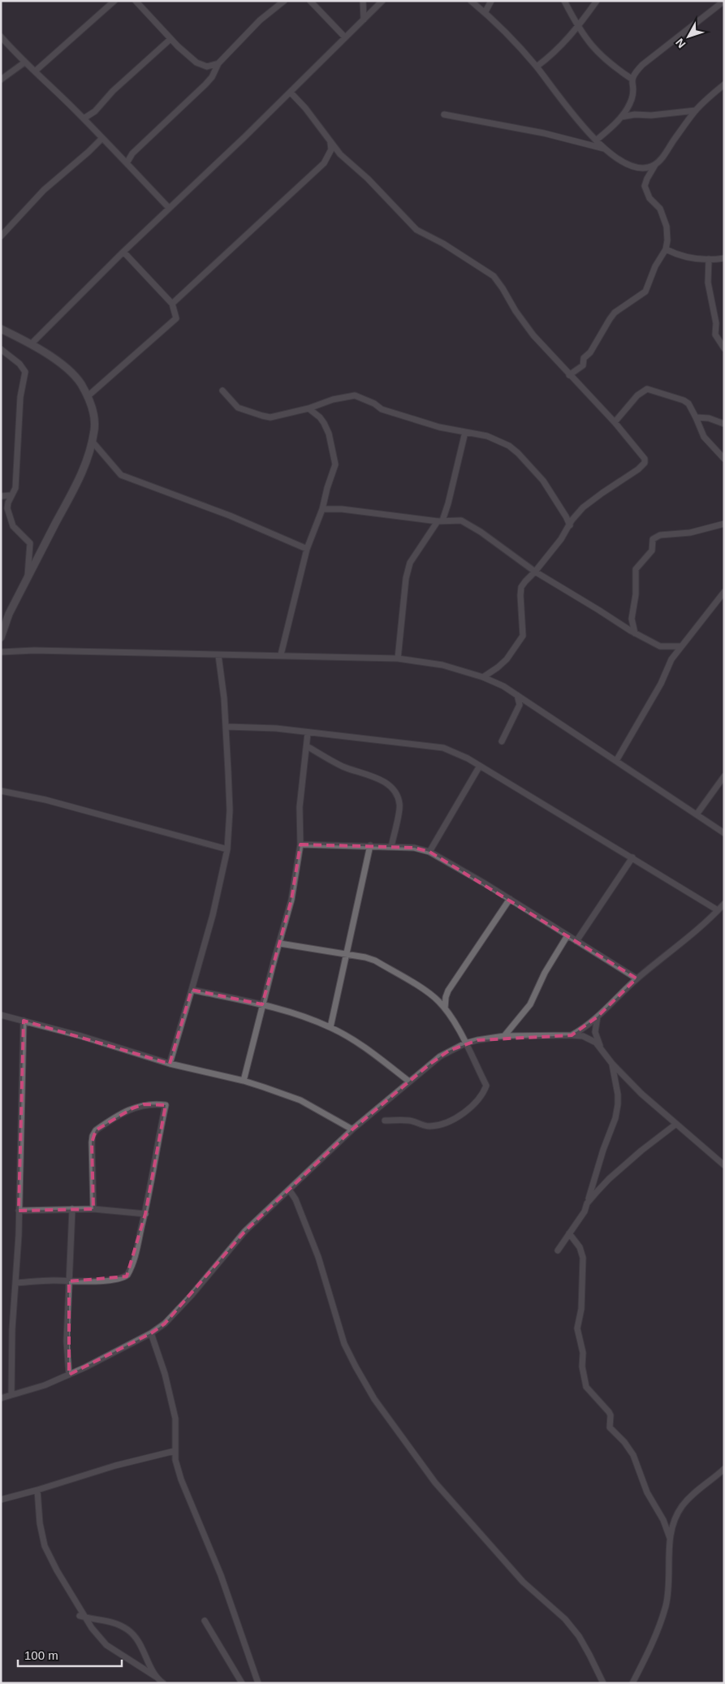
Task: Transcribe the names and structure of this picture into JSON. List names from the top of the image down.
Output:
{
  "scale_bar": "100 m",
  "north": "bottom left"
}
